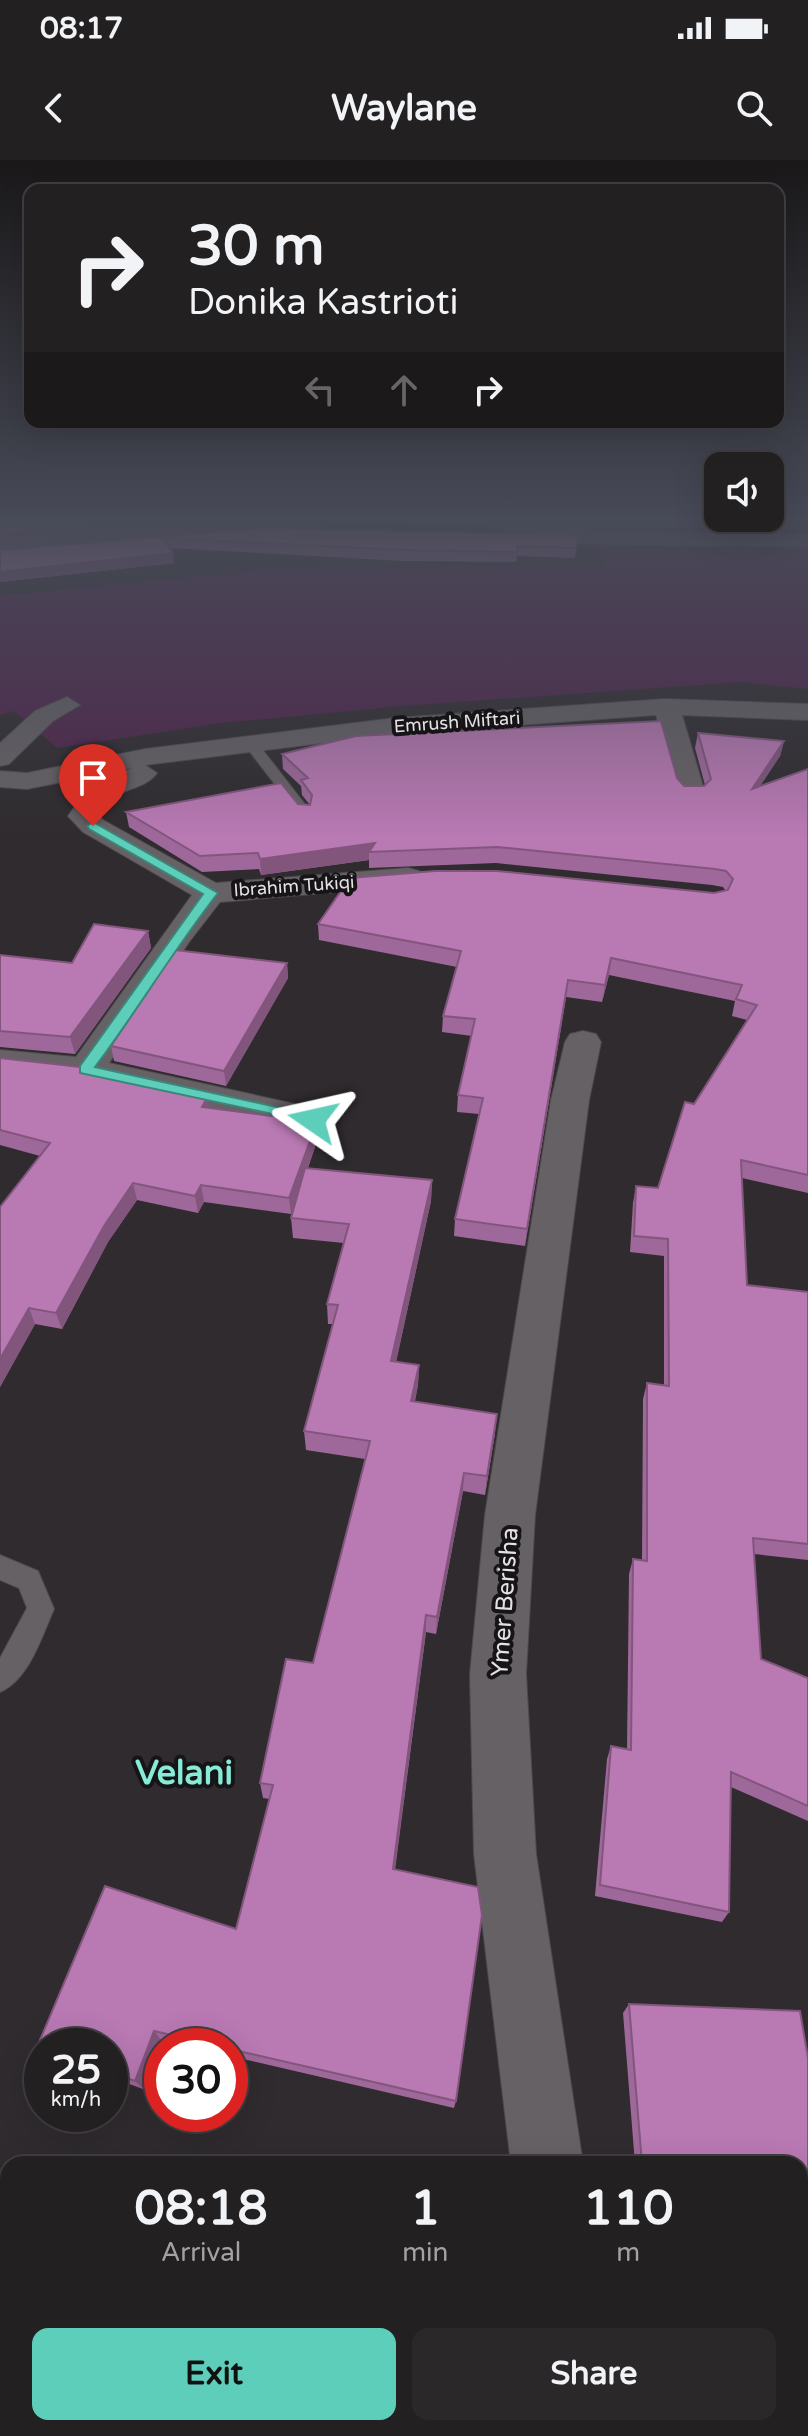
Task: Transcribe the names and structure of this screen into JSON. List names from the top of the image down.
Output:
{
  "streets": {
    "street": ["Emrush Miftari", "Ibrahim Tukiqi", "Ymer Berisha"]
  },
  "districts": ["Velani"],
  "page": {
    "status": "08:17",
    "header": "Waylane",
    "turn": ["30 m", "Donika Kastrioti"],
    "speed": "25 km/h",
    "limit": "30",
    "eta": [
      "08:18",
      "Arrival",
      "1",
      "min",
      "110",
      "m"
    ],
    "buttons": ["Exit", "Share"]
  }
}
